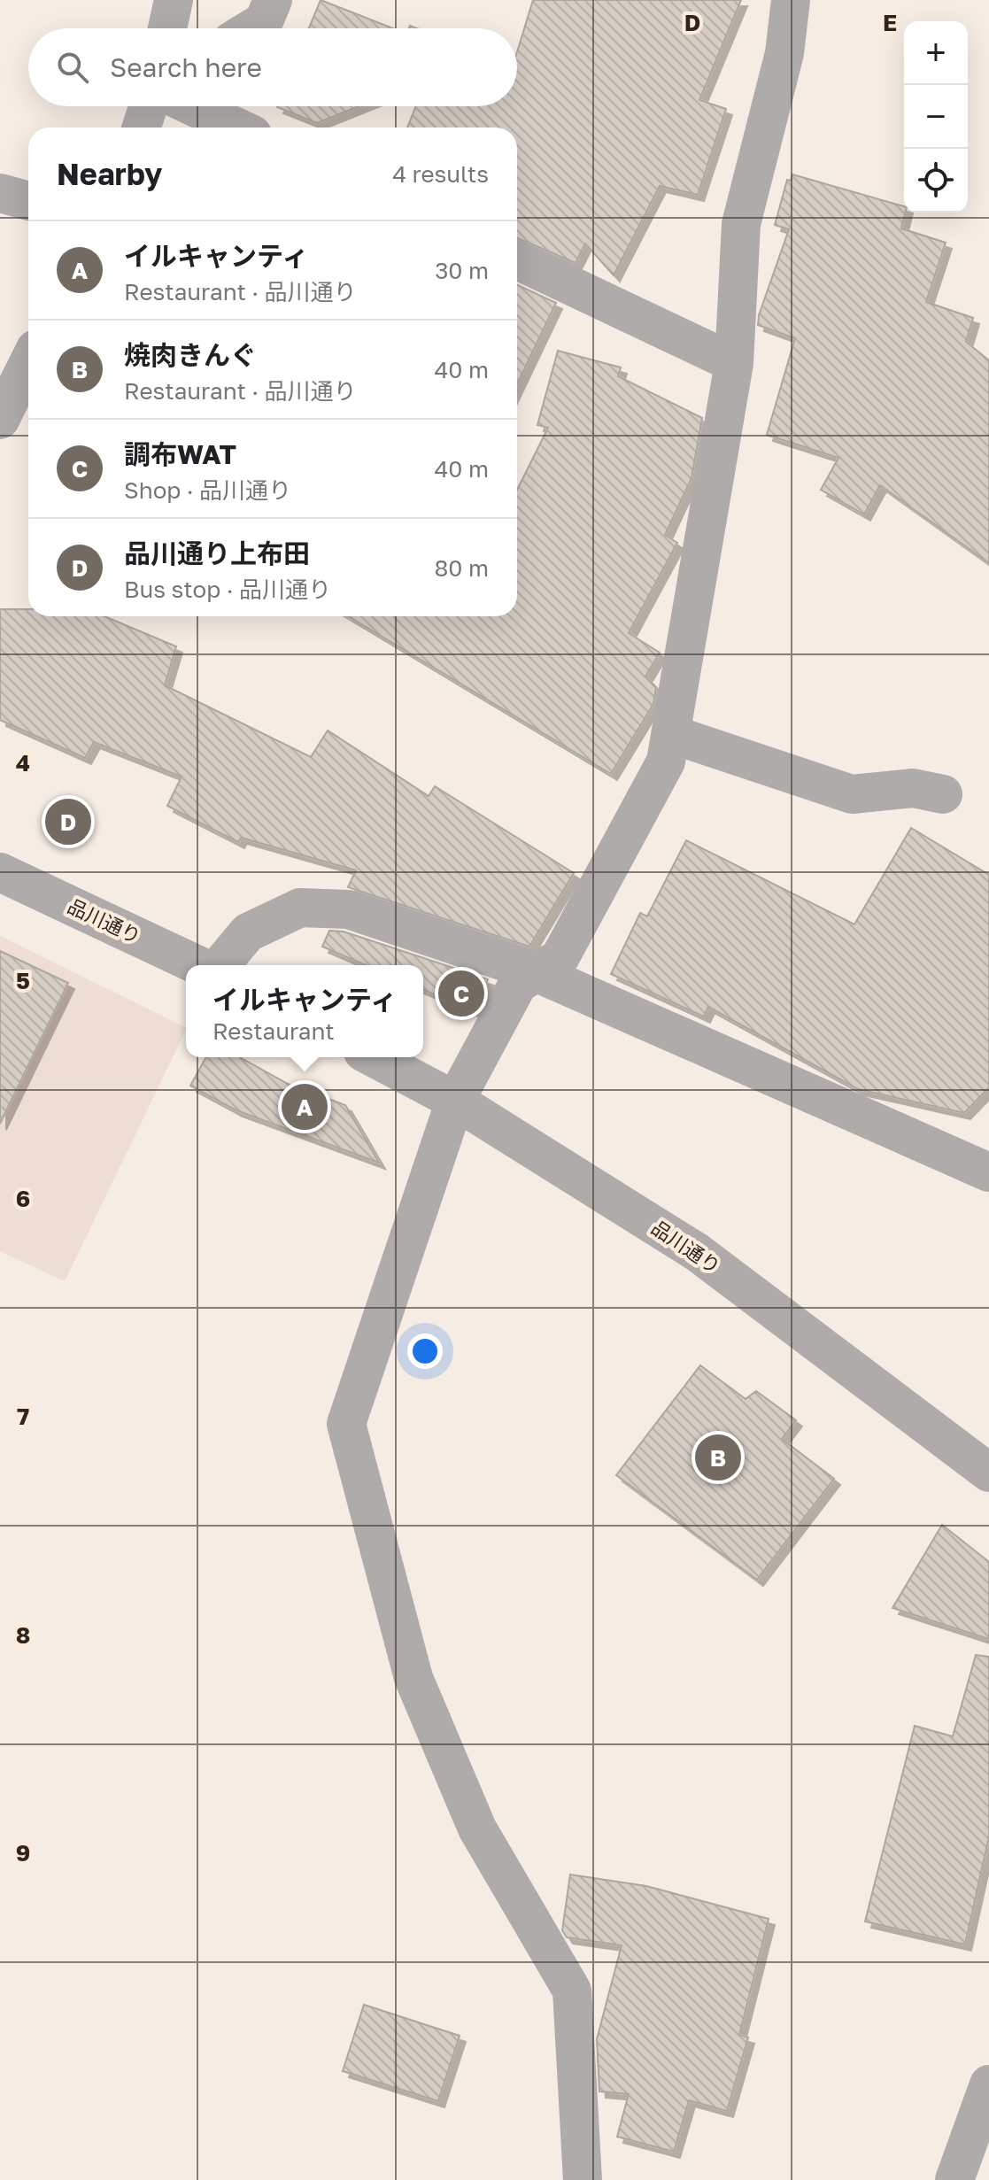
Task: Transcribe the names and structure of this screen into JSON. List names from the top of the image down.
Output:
{
  "streets": {
    "street": ["品川通り"]
  },
  "page": {
    "map_buttons": ["+", "−"],
    "search": "Search here",
    "heading": ["Nearby", "4 results"],
    "list": [
      {
        "mark": "A",
        "name": "イルキャンティ",
        "note": "Restaurant · 品川通り",
        "value": "30 m"
      },
      {
        "mark": "B",
        "name": "焼肉きんぐ",
        "note": "Restaurant · 品川通り",
        "value": "40 m"
      },
      {
        "mark": "C",
        "name": "調布WAT",
        "note": "Shop · 品川通り",
        "value": "40 m"
      },
      {
        "mark": "D",
        "name": "品川通り上布田",
        "note": "Bus stop · 品川通り",
        "value": "80 m"
      }
    ],
    "pins": [
      "D",
      "C",
      "A",
      "B"
    ],
    "popup": ["イルキャンティ", "Restaurant"]
  },
  "grid": {
    "columns": ["D", "E"],
    "rows": [
      "4",
      "5",
      "6",
      "7",
      "8",
      "9"
    ]
  }
}
